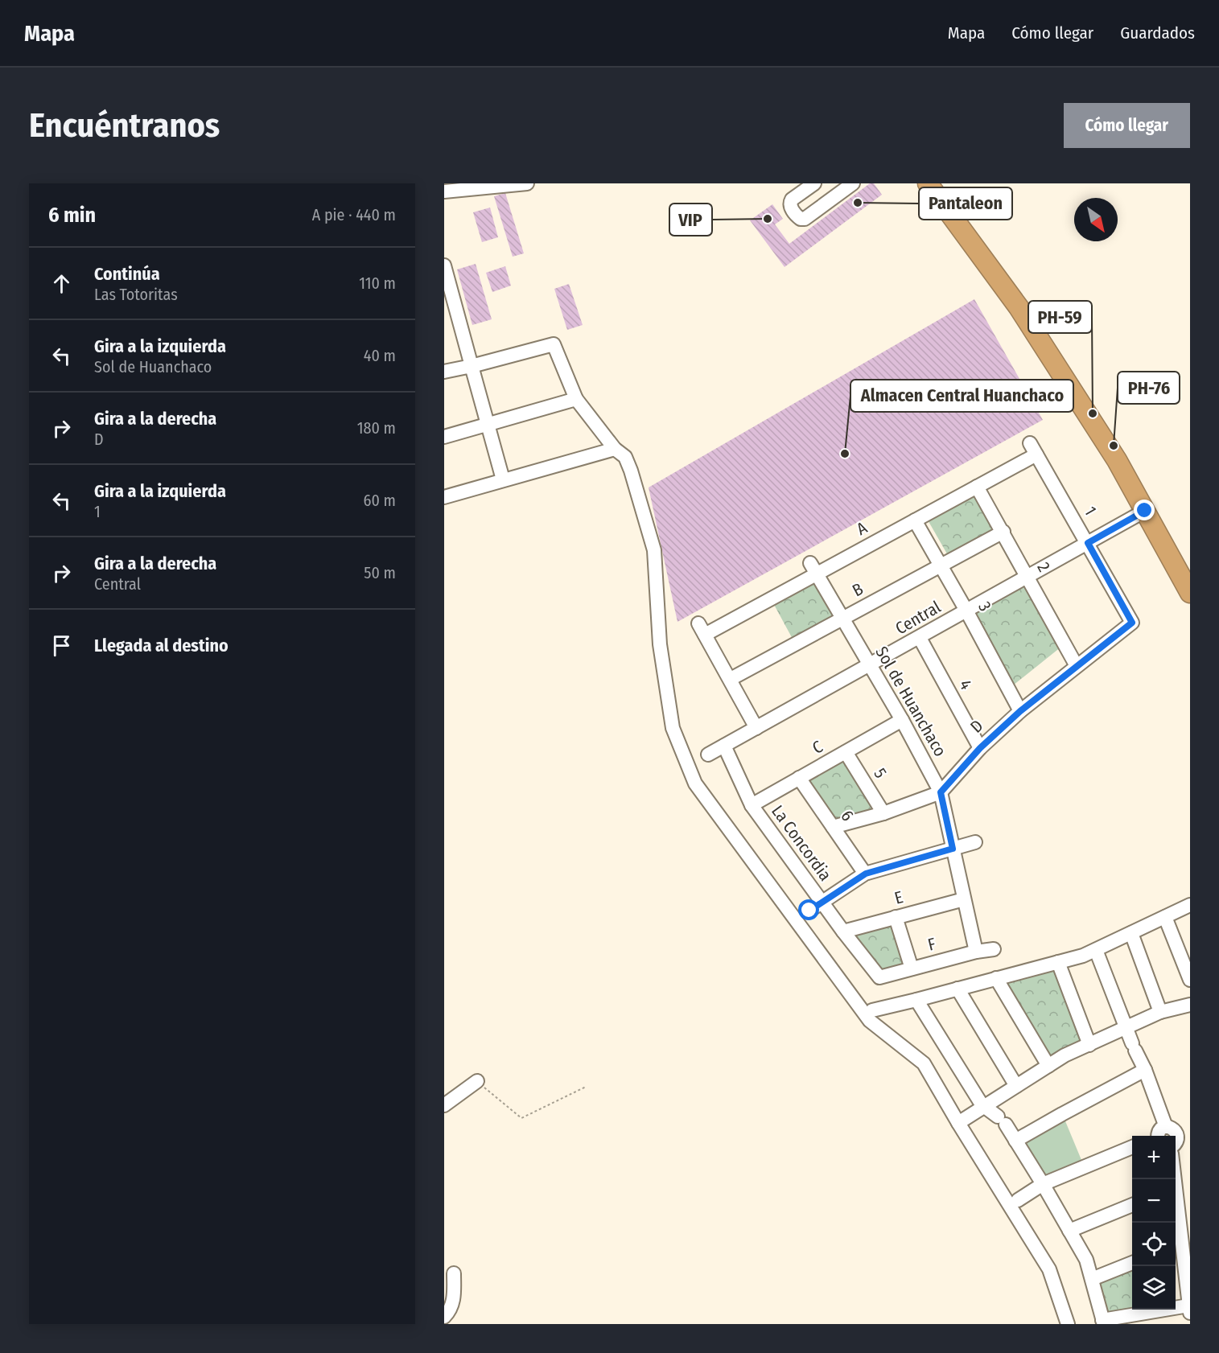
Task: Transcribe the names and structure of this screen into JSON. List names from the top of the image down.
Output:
{
  "streets": {
    "street": [
      "1",
      "A",
      "2",
      "B",
      "3",
      "Central",
      "4",
      "Sol de Huanchaco",
      "D",
      "C",
      "5",
      "6",
      "La Concordia",
      "E",
      "F"
    ]
  },
  "crossings": [
    ["1", "A"],
    ["1", "Central"],
    ["1", "D"],
    ["A", "2"],
    ["A", "B"],
    ["A", "3"],
    ["A", "Sol de Huanchaco"],
    ["2", "B"],
    ["2", "Central"],
    ["2", "D"],
    ["B", "3"],
    ["B", "Sol de Huanchaco"],
    ["3", "Central"],
    ["3", "D"],
    ["Central", "4"],
    ["Central", "Sol de Huanchaco"],
    ["Central", "La Concordia"],
    ["4", "D"],
    ["Sol de Huanchaco", "D"],
    ["Sol de Huanchaco", "C"],
    ["Sol de Huanchaco", "E"],
    ["Sol de Huanchaco", "F"],
    ["D", "5"],
    ["D", "6"],
    ["C", "5"],
    ["C", "6"],
    ["C", "La Concordia"],
    ["La Concordia", "E"],
    ["La Concordia", "F"]
  ],
  "places": [
    "Pantaleon",
    "VIP",
    "PH-59",
    "PH-76",
    "Almacen Central Huanchaco"
  ],
  "north": "bottom right",
  "page": {
    "header": "Mapa",
    "nav": ["Mapa", "Cómo llegar", "Guardados"],
    "buttons": "Cómo llegar",
    "title": "Encuéntranos",
    "heading": ["6 min", "A pie · 440 m"],
    "list": [
      ["Continúa", "Las Totoritas", "110 m"],
      ["Gira a la izquierda", "Sol de Huanchaco", "40 m"],
      ["Gira a la derecha", "D", "180 m"],
      ["Gira a la izquierda", "1", "60 m"],
      ["Gira a la derecha", "Central", "50 m"],
      "Llegada al destino"
    ],
    "map_buttons": ["+", "−"]
  }
}
